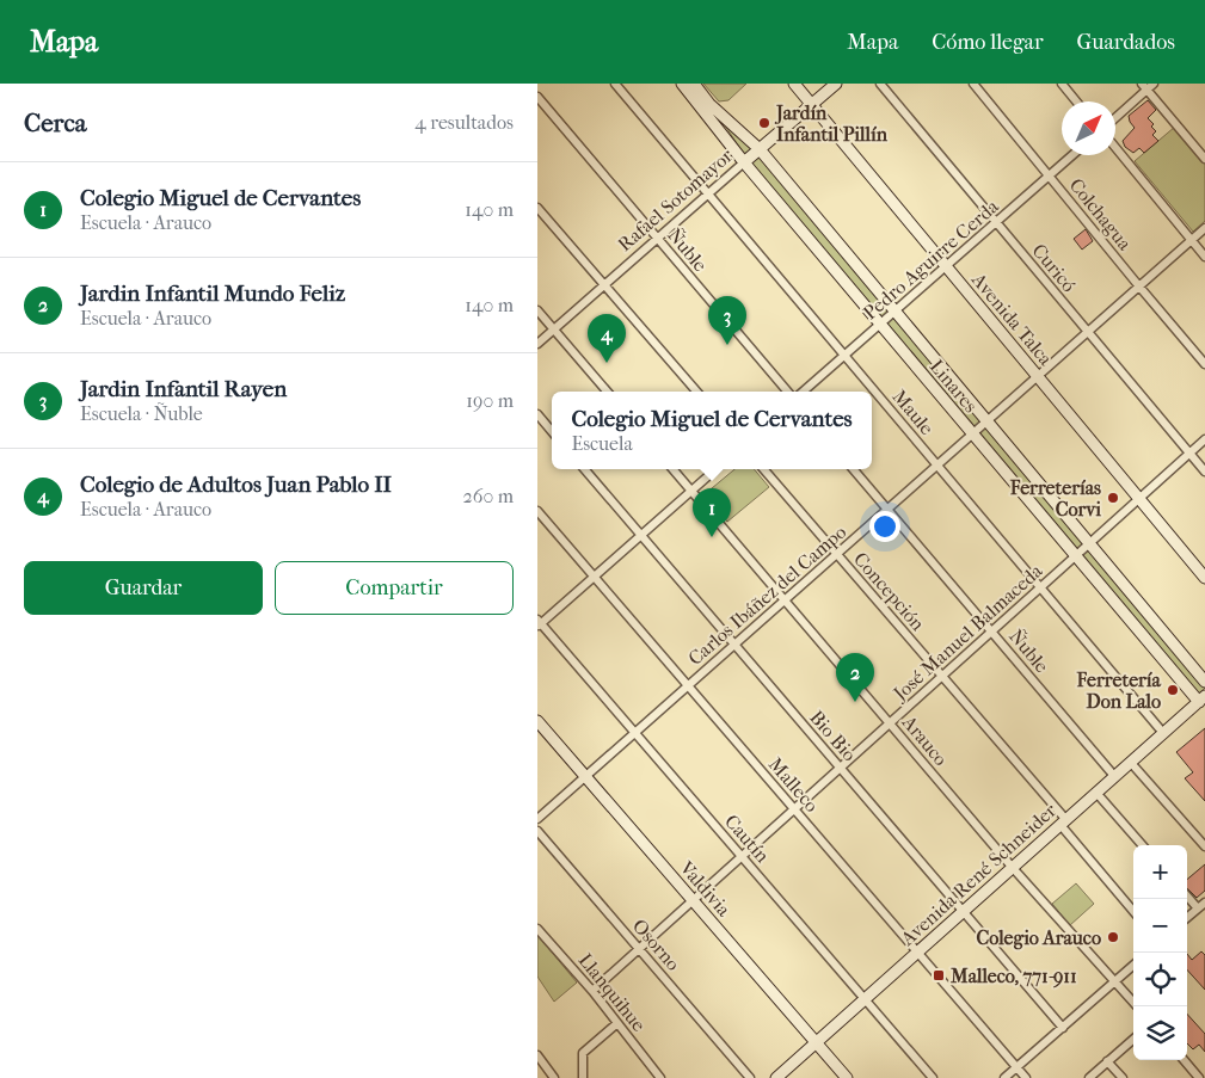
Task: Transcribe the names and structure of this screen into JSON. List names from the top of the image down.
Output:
{
  "streets": {
    "main road": [
      "Rafael Sotomayor",
      "Avenida Talca",
      "Linares",
      "Avenida René Schneider",
      "Valdivia"
    ],
    "street": [
      "Colchagua",
      "Ñuble",
      "Pedro Aguirre Cerda",
      "Curicó",
      "Maule",
      "Concepción",
      "Carlos Ibáñez del Campo",
      "José Manuel Balmaceda",
      "Bio Bio",
      "Arauco",
      "Malleco",
      "Cautín",
      "Osorno",
      "Llanquihue"
    ]
  },
  "crossings": [
    ["Rafael Sotomayor", "Ñuble"],
    ["Rafael Sotomayor", "Avenida Talca"],
    ["Rafael Sotomayor", "Linares"],
    ["Rafael Sotomayor", "Maule"],
    ["Colchagua", "Pedro Aguirre Cerda"],
    ["Colchagua", "Carlos Ibáñez del Campo"],
    ["Ñuble", "Carlos Ibáñez del Campo"],
    ["Ñuble", "José Manuel Balmaceda"],
    ["Ñuble", "Avenida René Schneider"],
    ["Pedro Aguirre Cerda", "Curicó"],
    ["Pedro Aguirre Cerda", "Avenida Talca"],
    ["Pedro Aguirre Cerda", "Linares"],
    ["Pedro Aguirre Cerda", "Maule"],
    ["Curicó", "Carlos Ibáñez del Campo"],
    ["Curicó", "José Manuel Balmaceda"],
    ["Avenida Talca", "Carlos Ibáñez del Campo"],
    ["Avenida Talca", "José Manuel Balmaceda"],
    ["Linares", "Carlos Ibáñez del Campo"],
    ["Linares", "José Manuel Balmaceda"],
    ["Linares", "Avenida René Schneider"],
    ["Maule", "Carlos Ibáñez del Campo"],
    ["Maule", "José Manuel Balmaceda"],
    ["Maule", "Avenida René Schneider"],
    ["Concepción", "Carlos Ibáñez del Campo"],
    ["Concepción", "José Manuel Balmaceda"],
    ["Concepción", "Avenida René Schneider"],
    ["Carlos Ibáñez del Campo", "Bio Bio"],
    ["Carlos Ibáñez del Campo", "Arauco"],
    ["Carlos Ibáñez del Campo", "Malleco"],
    ["Carlos Ibáñez del Campo", "Cautín"],
    ["Carlos Ibáñez del Campo", "Valdivia"],
    ["José Manuel Balmaceda", "Bio Bio"],
    ["José Manuel Balmaceda", "Arauco"],
    ["José Manuel Balmaceda", "Malleco"],
    ["José Manuel Balmaceda", "Cautín"],
    ["José Manuel Balmaceda", "Valdivia"],
    ["José Manuel Balmaceda", "Osorno"],
    ["José Manuel Balmaceda", "Llanquihue"],
    ["Bio Bio", "Avenida René Schneider"],
    ["Arauco", "Avenida René Schneider"],
    ["Malleco", "Avenida René Schneider"],
    ["Cautín", "Avenida René Schneider"],
    ["Avenida René Schneider", "Valdivia"]
  ],
  "places": {
    "other": [
      "Jardín Infantil Pillín",
      "Ferreterías Corvi",
      "Ferretería Don Lalo",
      "Colegio Arauco"
    ],
    "transit": ["Malleco, 771-911"]
  },
  "north": "top right",
  "page": {
    "header": "Mapa",
    "nav": ["Mapa", "Cómo llegar", "Guardados"],
    "heading": ["Cerca", "4 resultados"],
    "list": [
      {
        "mark": "1",
        "name": "Colegio Miguel de Cervantes",
        "note": "Escuela · Arauco",
        "value": "140 m"
      },
      {
        "mark": "2",
        "name": "Jardin Infantil Mundo Feliz",
        "note": "Escuela · Arauco",
        "value": "140 m"
      },
      {
        "mark": "3",
        "name": "Jardin Infantil Rayen",
        "note": "Escuela · Ñuble",
        "value": "190 m"
      },
      {
        "mark": "4",
        "name": "Colegio de Adultos Juan Pablo II",
        "note": "Escuela · Arauco",
        "value": "260 m"
      }
    ],
    "pins": [
      "3",
      "4",
      "1",
      "2"
    ],
    "popup": ["Colegio Miguel de Cervantes", "Escuela"],
    "buttons": ["Guardar", "Compartir"],
    "map_buttons": ["+", "−"]
  }
}
